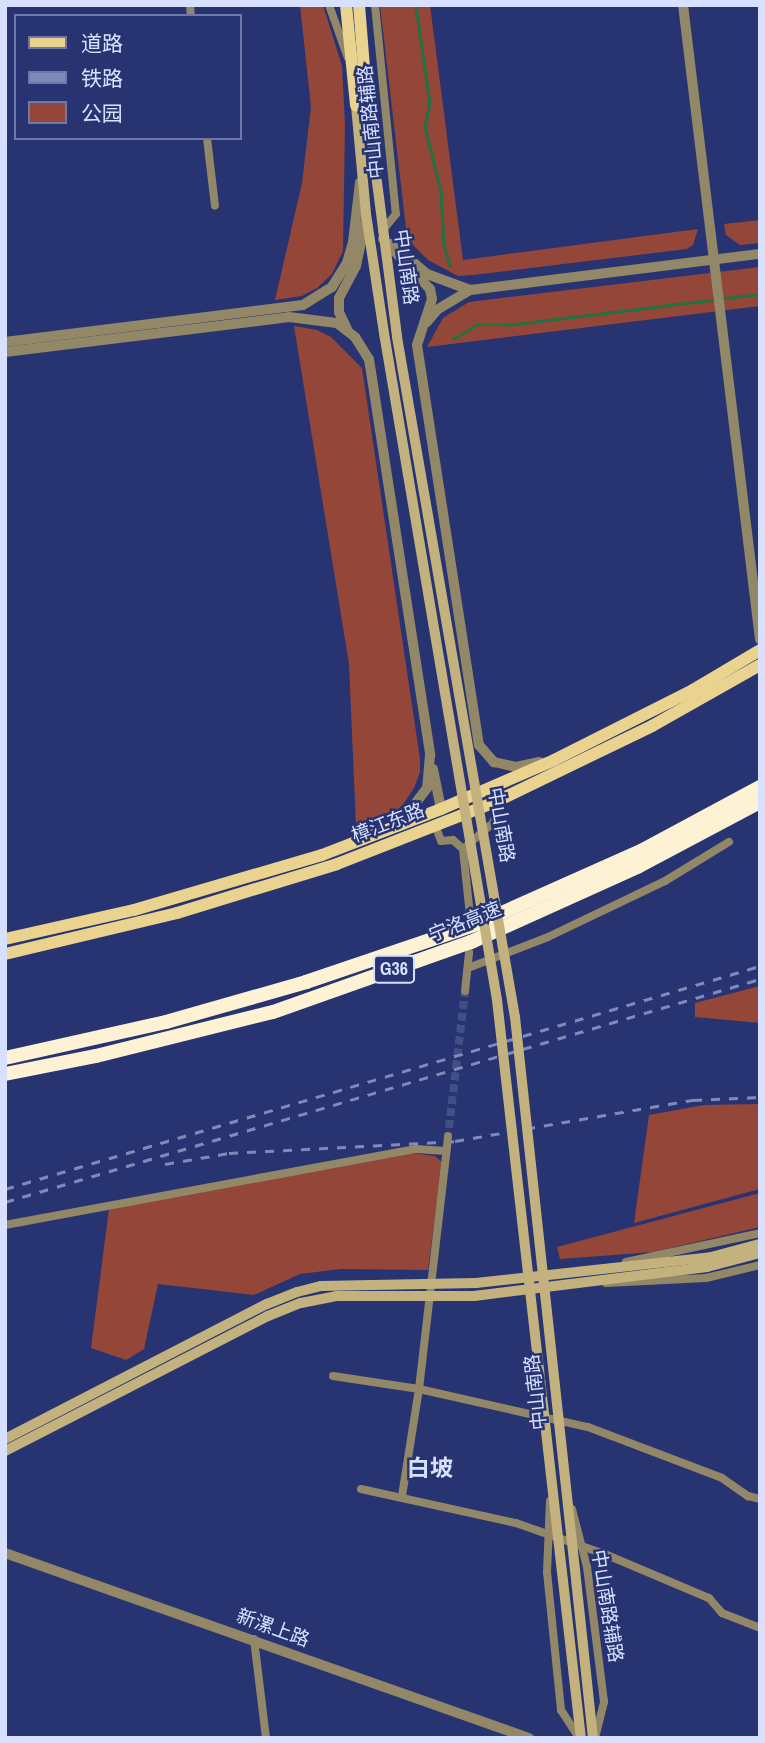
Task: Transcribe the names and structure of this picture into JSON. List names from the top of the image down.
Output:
{
  "streets": {
    "highway": ["宁洛高速", "G36"],
    "main road": ["中山南路", "樟江东路"],
    "street": ["中山南路辅路", "新漯上路"]
  },
  "crossings": [
    ["中山南路辅路", "中山南路"]
  ],
  "districts": ["白坡"],
  "legend": ["道路", "铁路", "公园"]
}
